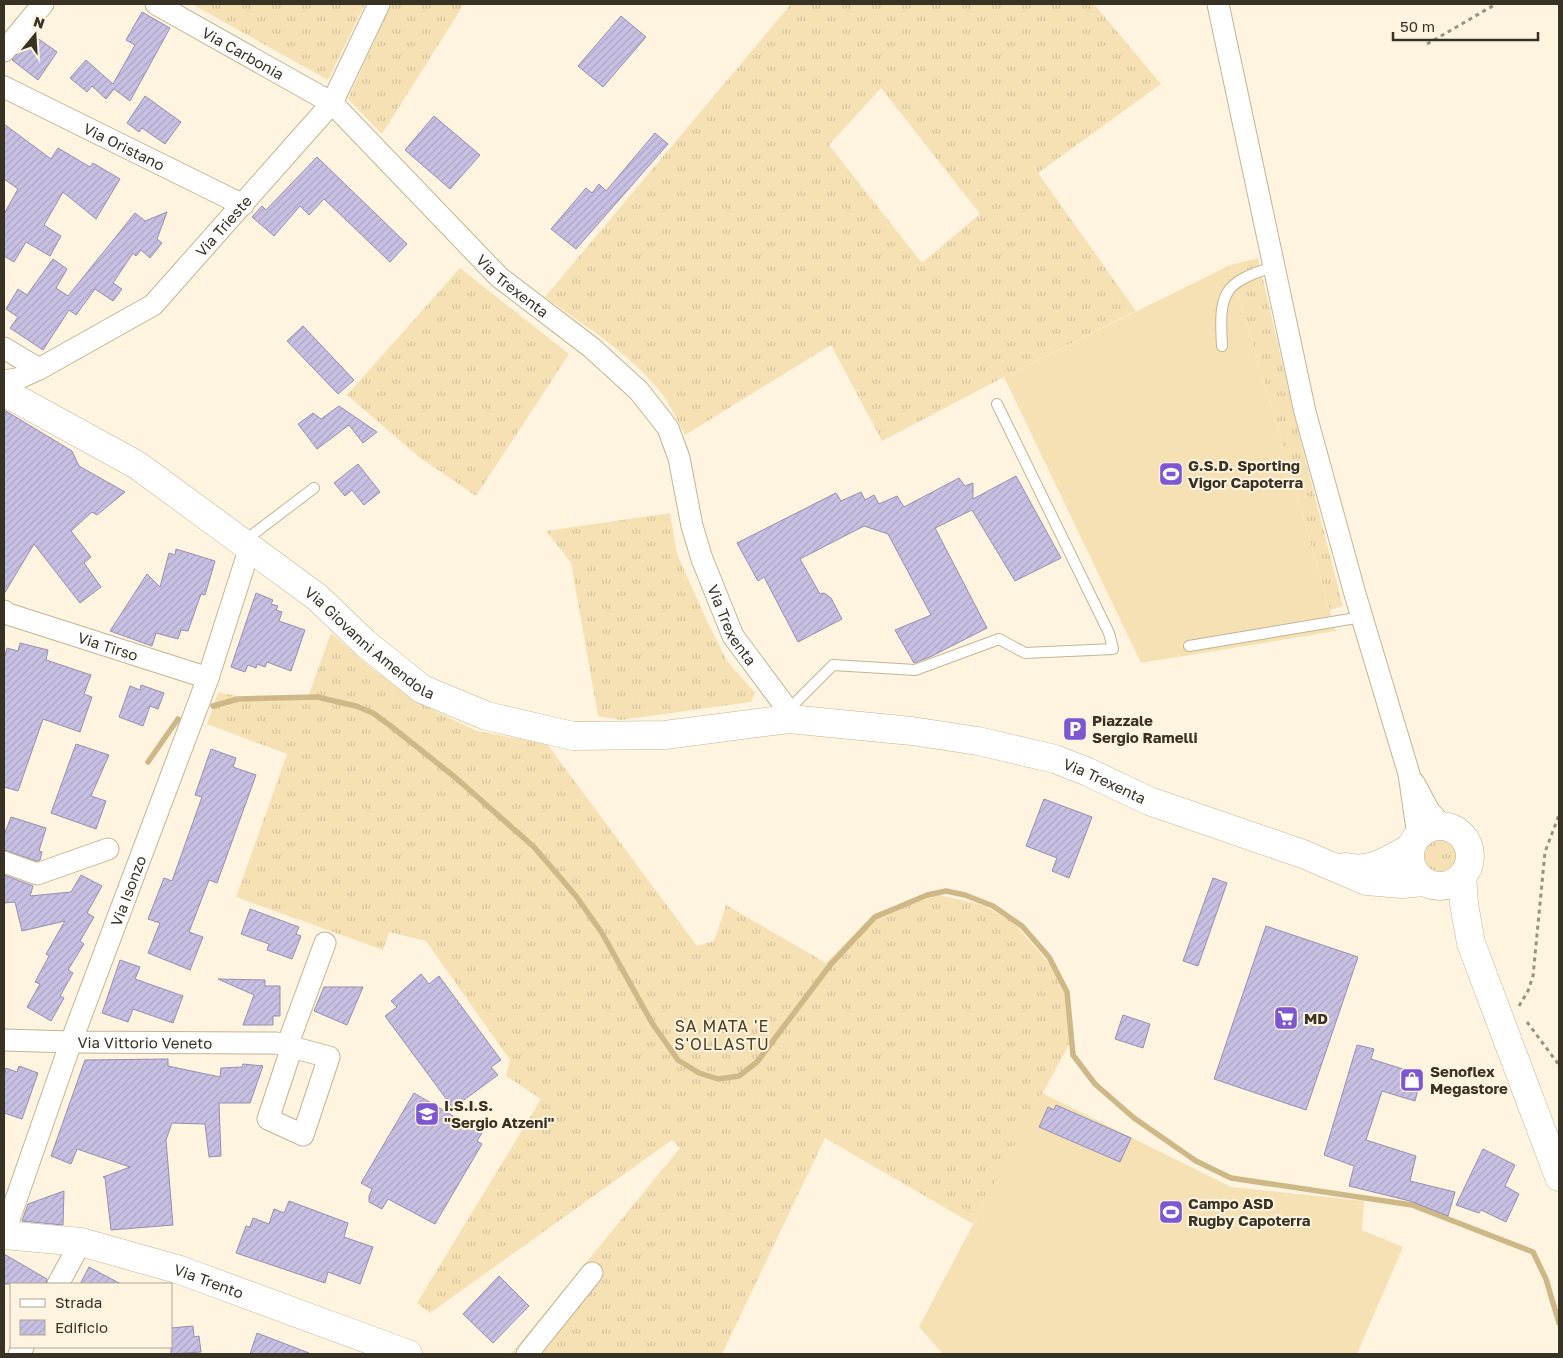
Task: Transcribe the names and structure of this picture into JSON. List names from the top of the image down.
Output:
{
  "streets": {
    "street": [
      "Via Carbonia",
      "Via Oristano",
      "Via Trieste",
      "Via Trexenta",
      "Via Giovanni Amendola",
      "Via Tirso",
      "Via Isonzo",
      "Via Vittorio Veneto",
      "Via Trento"
    ]
  },
  "crossings": [
    ["Via Carbonia", "Via Trieste"],
    ["Via Carbonia", "Via Trexenta"],
    ["Via Oristano", "Via Trieste"],
    ["Via Trieste", "Via Trexenta"],
    ["Via Trexenta", "Via Giovanni Amendola"],
    ["Via Giovanni Amendola", "Via Isonzo"],
    ["Via Tirso", "Via Isonzo"],
    ["Via Isonzo", "Via Vittorio Veneto"],
    ["Via Isonzo", "Via Trento"]
  ],
  "districts": ["SA MATA 'E S'OLLASTU"],
  "places": {
    "sports": ["G.S.D. Sporting Vigor Capoterra", "Campo ASD Rugby Capoterra"],
    "parking": ["Piazzale Sergio Ramelli"],
    "supermarket": ["MD"],
    "shop": ["Senoflex Megastore"],
    "school or university": ["I.S.I.S. \"Sergio Atzeni\""]
  },
  "legend": ["Strada", "Edificio"],
  "scale_bar": "50 m",
  "north": "top"
}
